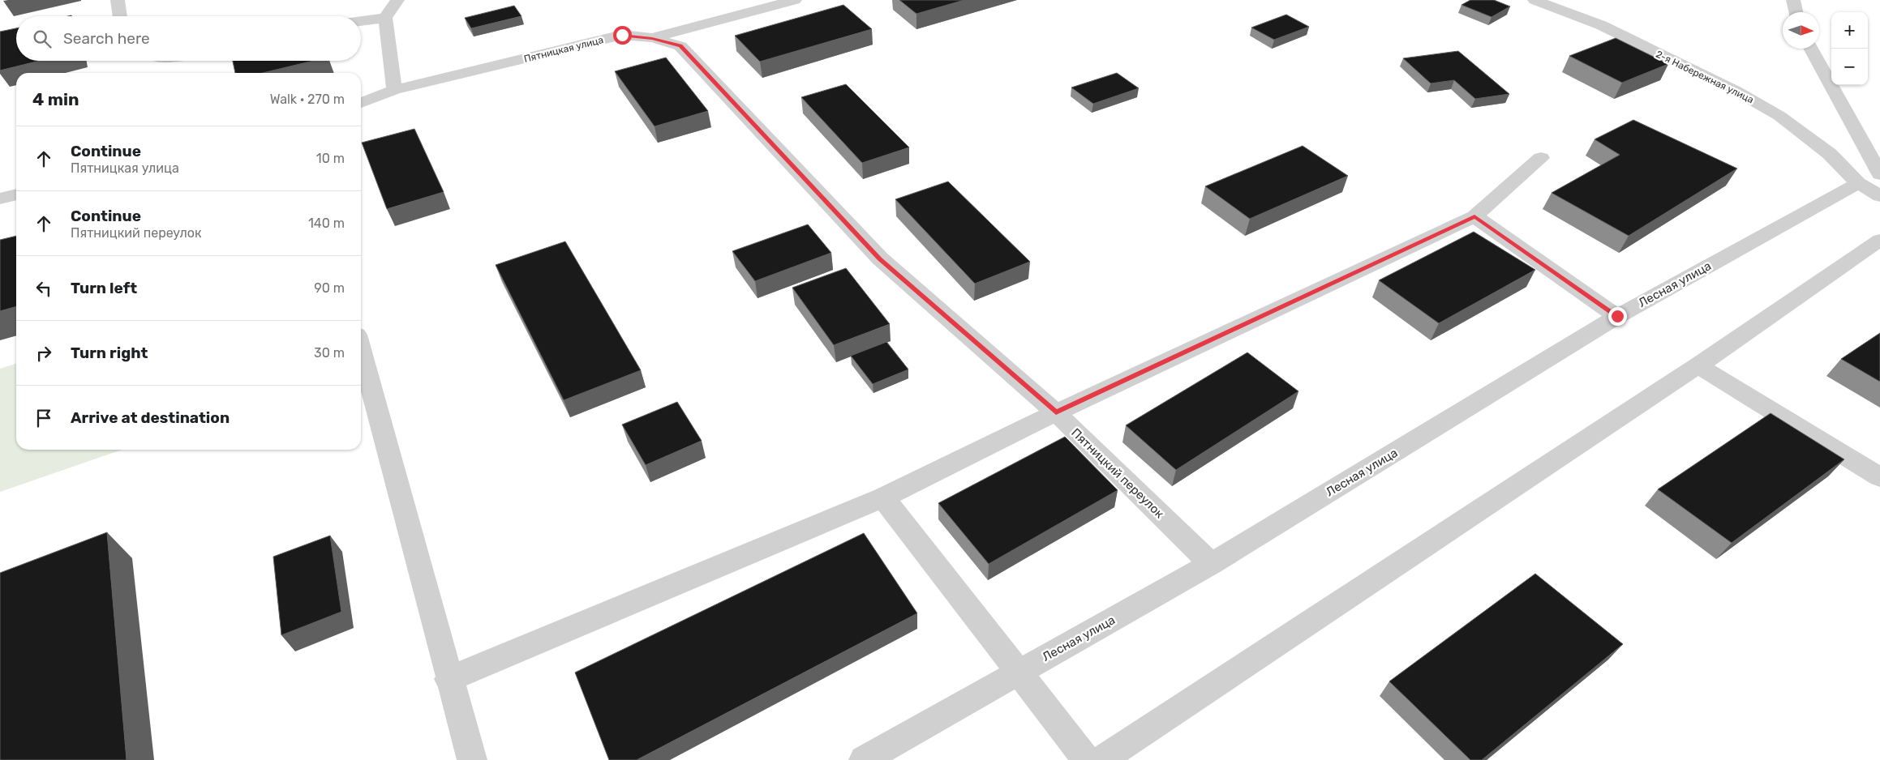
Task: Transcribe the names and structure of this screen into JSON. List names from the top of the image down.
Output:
{
  "streets": {
    "street": [
      "Пятницкая улица",
      "2-я Набережная улица",
      "Лесная улица",
      "Пятницкий переулок"
    ]
  },
  "crossings": [
    ["Пятницкая улица", "Пятницкий переулок"],
    ["2-я Набережная улица", "Лесная улица"],
    ["Лесная улица", "Пятницкий переулок"]
  ],
  "north": "right",
  "page": {
    "map_buttons": ["+", "−"],
    "search": "Search here",
    "heading": ["4 min", "Walk · 270 m"],
    "list": [
      ["Continue", "Пятницкая улица", "10 m"],
      ["Continue", "Пятницкий переулок", "140 m"],
      ["Turn left", "90 m"],
      ["Turn right", "30 m"],
      "Arrive at destination"
    ]
  }
}
